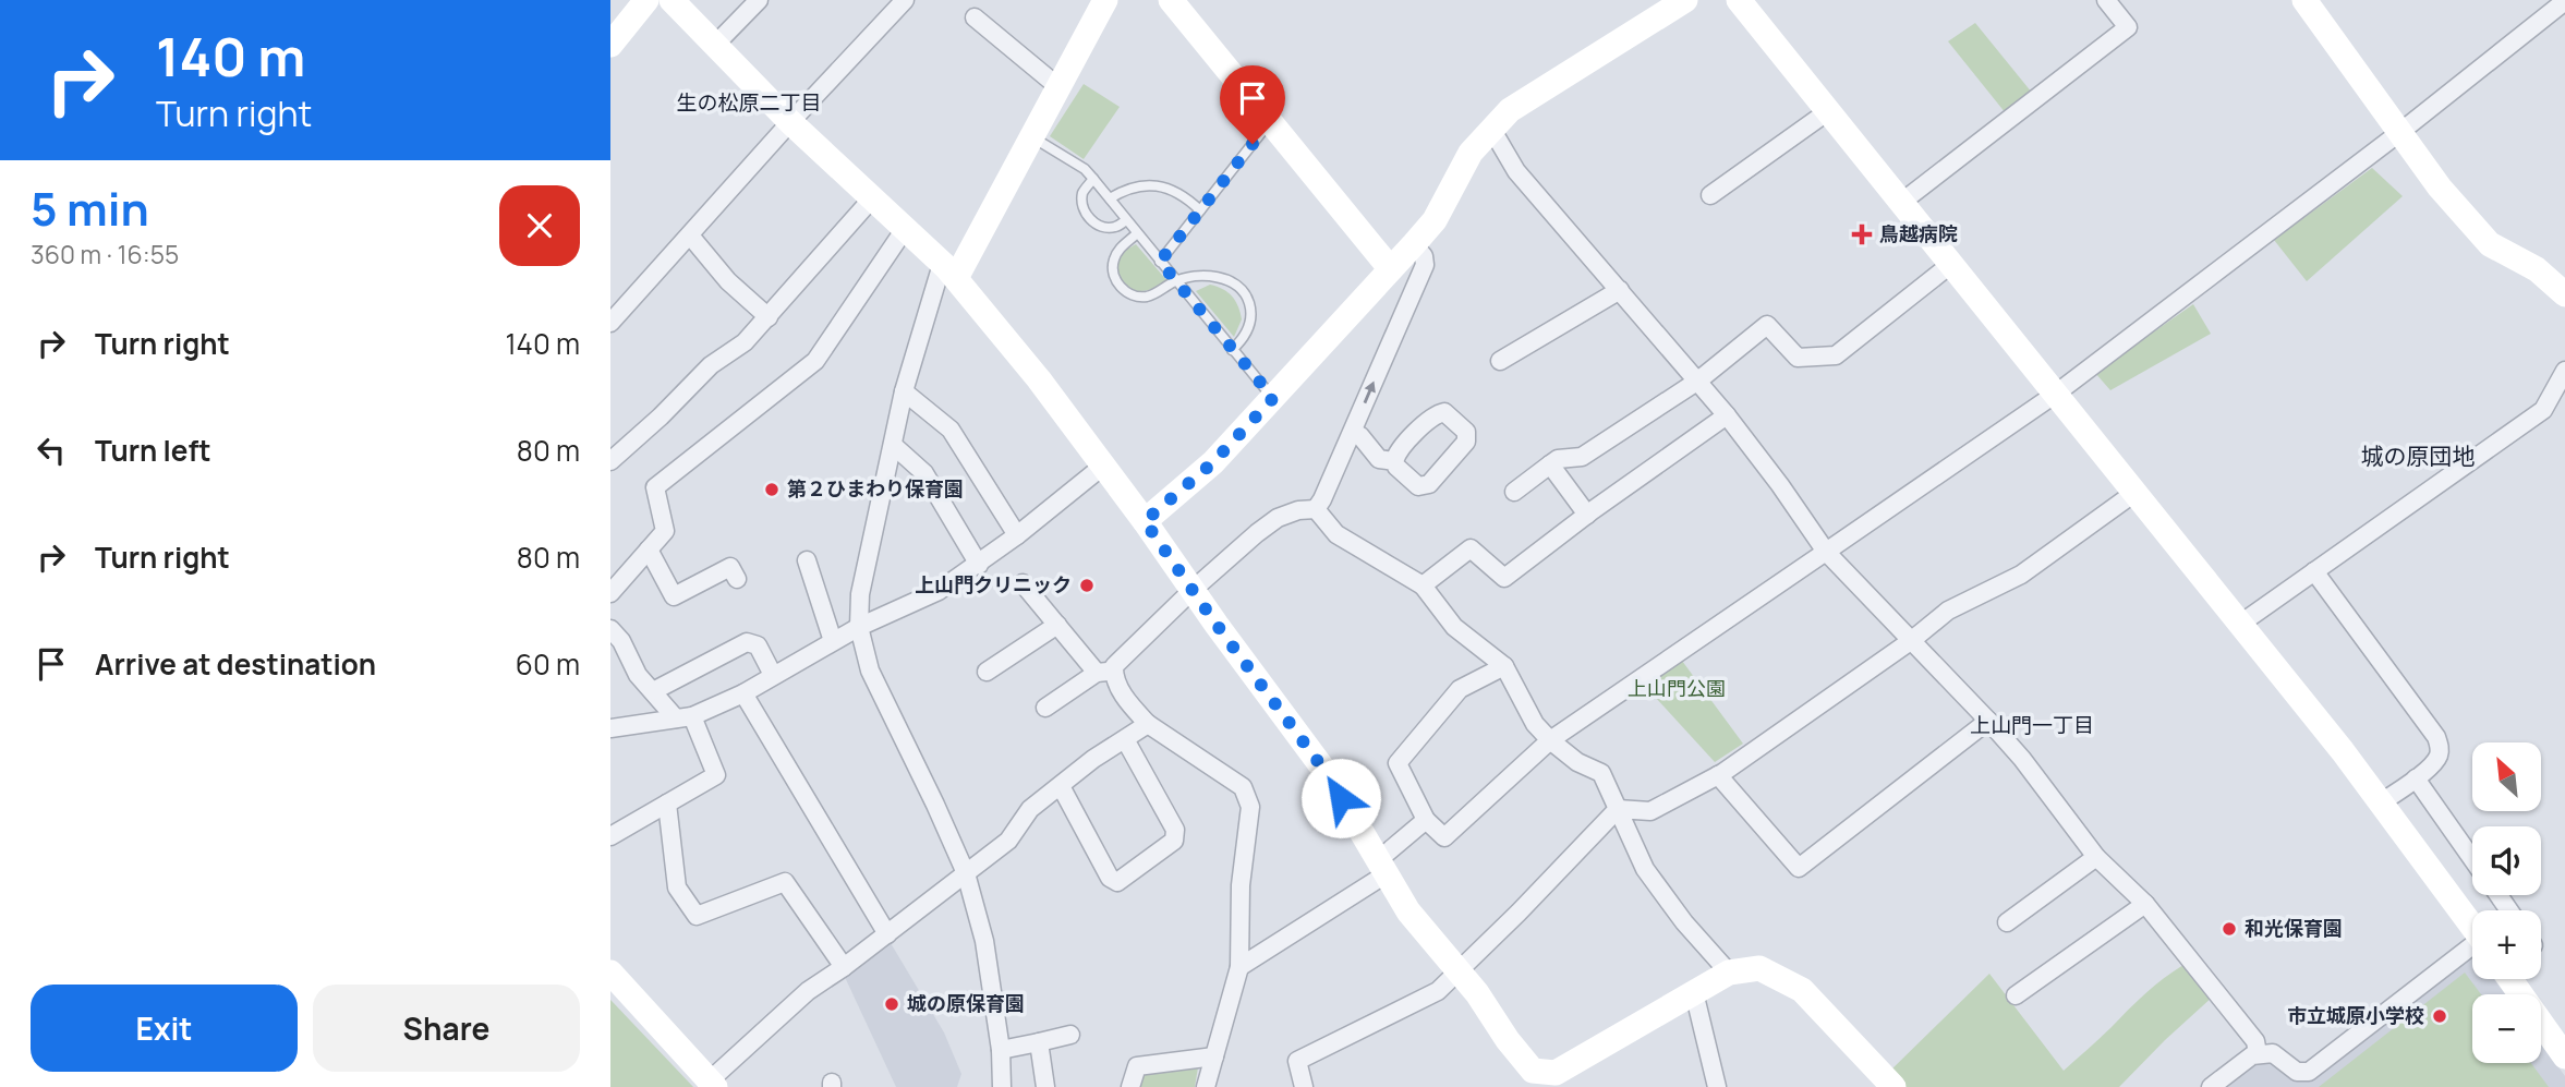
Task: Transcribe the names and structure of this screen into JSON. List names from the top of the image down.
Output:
{
  "districts": ["生の松原二丁目", "城の原団地", "上山門一丁目"],
  "parks": ["上山門公園"],
  "places": {
    "health": ["鳥越病院"],
    "other": [
      "第２ひまわり保育園",
      "上山門クリニック",
      "和光保育園",
      "城の原保育園",
      "市立城原小学校"
    ]
  },
  "north": "top left",
  "page": {
    "turn": ["140 m", "Turn right"],
    "heading": ["5 min", "360 m · 16:55"],
    "list": [
      {
        "name": "Turn right",
        "value": "140 m"
      },
      {
        "name": "Turn left",
        "value": "80 m"
      },
      {
        "name": "Turn right",
        "value": "80 m"
      },
      {
        "name": "Arrive at destination",
        "value": "60 m"
      }
    ],
    "map_buttons": ["+", "−"],
    "buttons": ["Exit", "Share"]
  }
}
